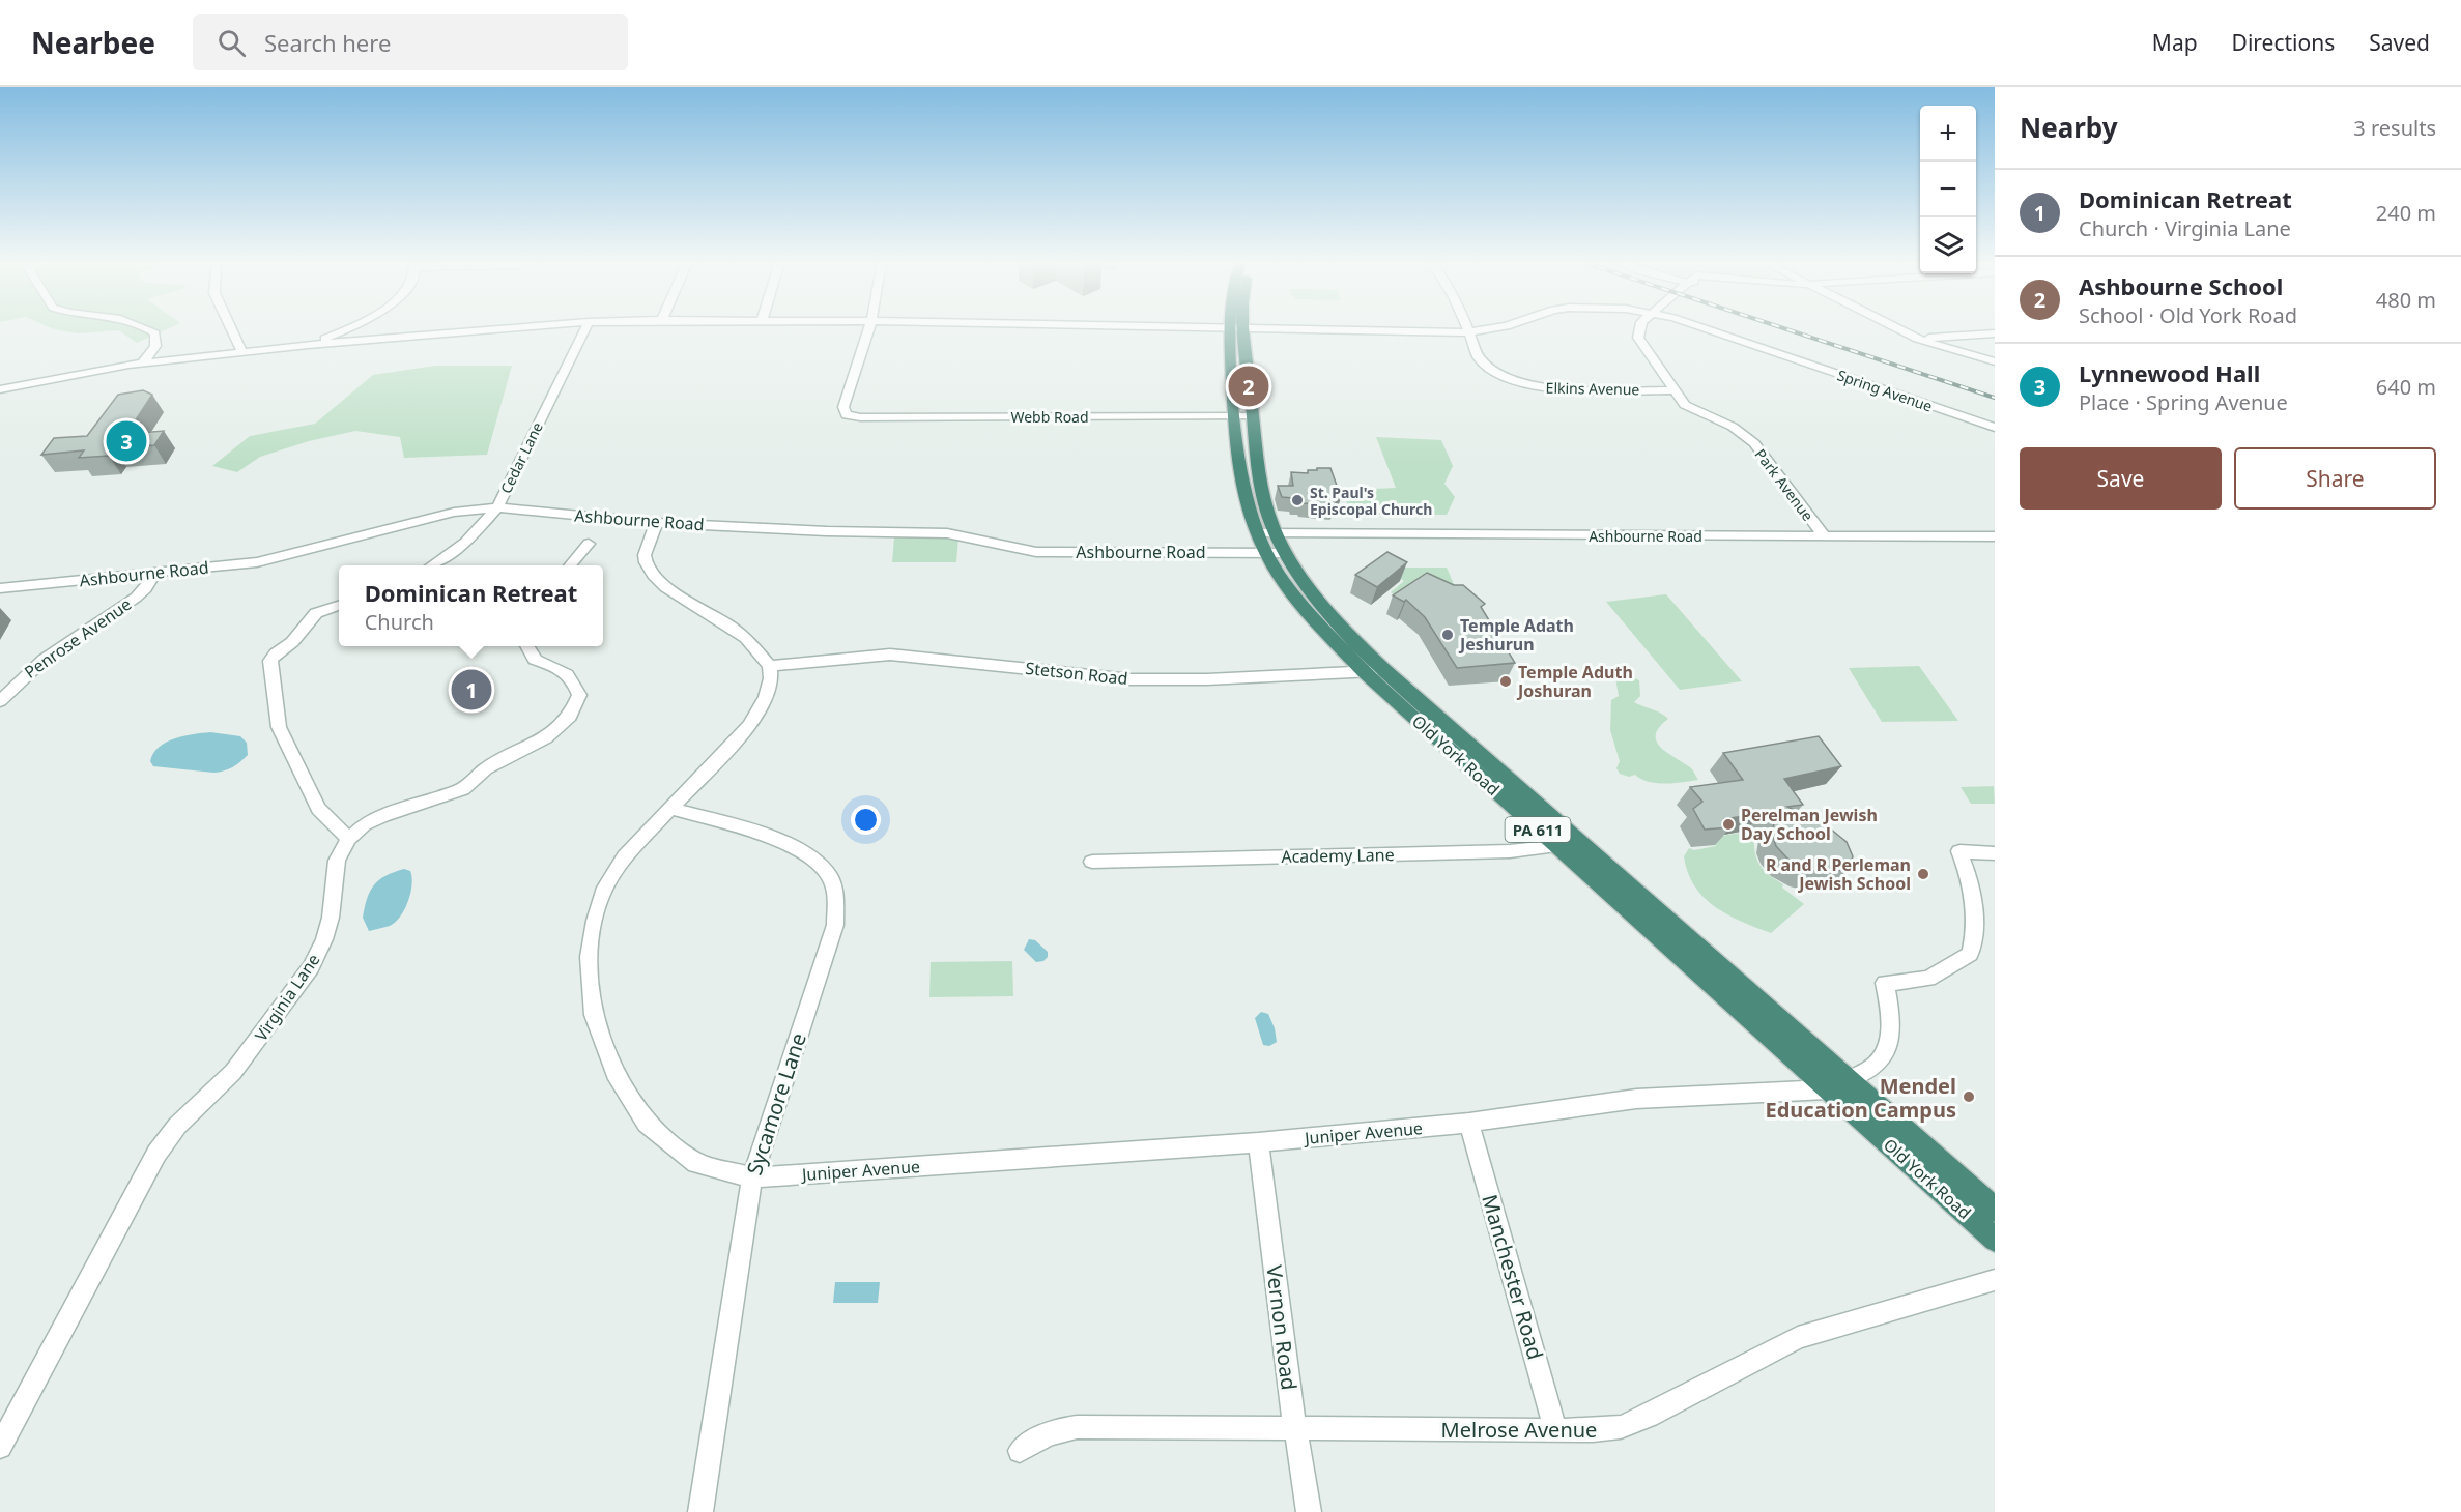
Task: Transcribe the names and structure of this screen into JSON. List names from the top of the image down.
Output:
{
  "streets": {
    "highway": ["Old York Road", "PA 611"],
    "street": [
      "Elkins Avenue",
      "Spring Avenue",
      "Webb Road",
      "Cedar Lane",
      "Park Avenue",
      "Ashbourne Road",
      "Penrose Avenue",
      "Stetson Road",
      "Academy Lane",
      "Virginia Lane",
      "Sycamore Lane",
      "Juniper Avenue",
      "Manchester Road",
      "Vernon Road",
      "Melrose Avenue"
    ]
  },
  "crossings": [
    ["Elkins Avenue", "Spring Avenue"],
    ["Elkins Avenue", "Park Avenue"],
    ["Webb Road", "Old York Road"],
    ["Cedar Lane", "Ashbourne Road"],
    ["Park Avenue", "Ashbourne Road"],
    ["Ashbourne Road", "Penrose Avenue"],
    ["Ashbourne Road", "Old York Road"],
    ["Stetson Road", "Old York Road"],
    ["Stetson Road", "Juniper Avenue"],
    ["Old York Road", "Academy Lane"],
    ["Old York Road", "Juniper Avenue"],
    ["Sycamore Lane", "Juniper Avenue"],
    ["Juniper Avenue", "Manchester Road"],
    ["Juniper Avenue", "Vernon Road"],
    ["Manchester Road", "Melrose Avenue"],
    ["Vernon Road", "Melrose Avenue"]
  ],
  "places": [
    "St. Paul's Episcopal Church",
    "Temple Adath Jeshurun",
    "Temple Aduth Joshuran",
    "Perelman Jewish Day School",
    "R and R Perleman Jewish School",
    "Mendel Education Campus"
  ],
  "page": {
    "header": "Nearbee",
    "search": "Search here",
    "nav": ["Map", "Directions", "Saved"],
    "heading": ["Nearby", "3 results"],
    "map_buttons": ["+", "−"],
    "list": [
      {
        "mark": "1",
        "name": "Dominican Retreat",
        "note": "Church · Virginia Lane",
        "value": "240 m"
      },
      {
        "mark": "2",
        "name": "Ashbourne School",
        "note": "School · Old York Road",
        "value": "480 m"
      },
      {
        "mark": "3",
        "name": "Lynnewood Hall",
        "note": "Place · Spring Avenue",
        "value": "640 m"
      }
    ],
    "pins": ["2", "3", "1"],
    "buttons": ["Save", "Share"],
    "popup": ["Dominican Retreat", "Church"]
  }
}
